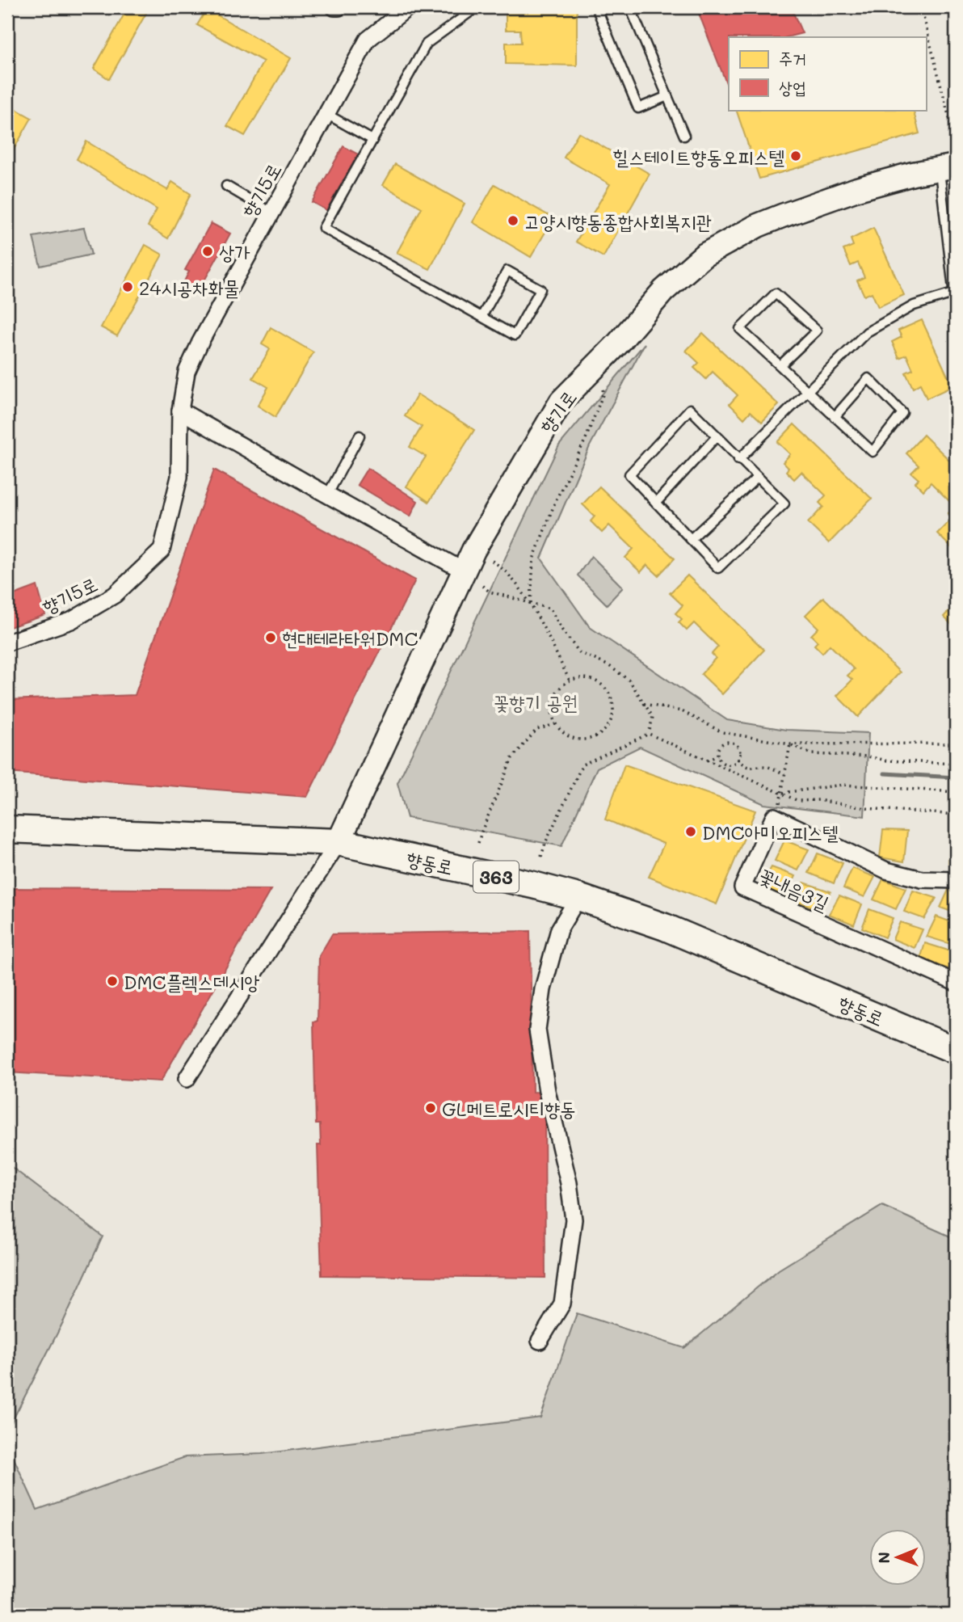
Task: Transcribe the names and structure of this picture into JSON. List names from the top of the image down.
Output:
{
  "streets": {
    "main road": ["향기로", "향동로", "363"],
    "street": ["향기5로", "꽃내음3길"]
  },
  "crossings": [
    ["향기로", "향동로"]
  ],
  "parks": ["꽃향기 공원"],
  "places": [
    "힐스테이트향동오피스텔",
    "고양시향동종합사회복지관",
    "상가",
    "24시공차화물",
    "현대테라타워DMC",
    "DMC아미오피스텔",
    "DMC플렉스데시앙",
    "GL메트로시티향동"
  ],
  "legend": ["주거", "상업"],
  "north": "left"
}
